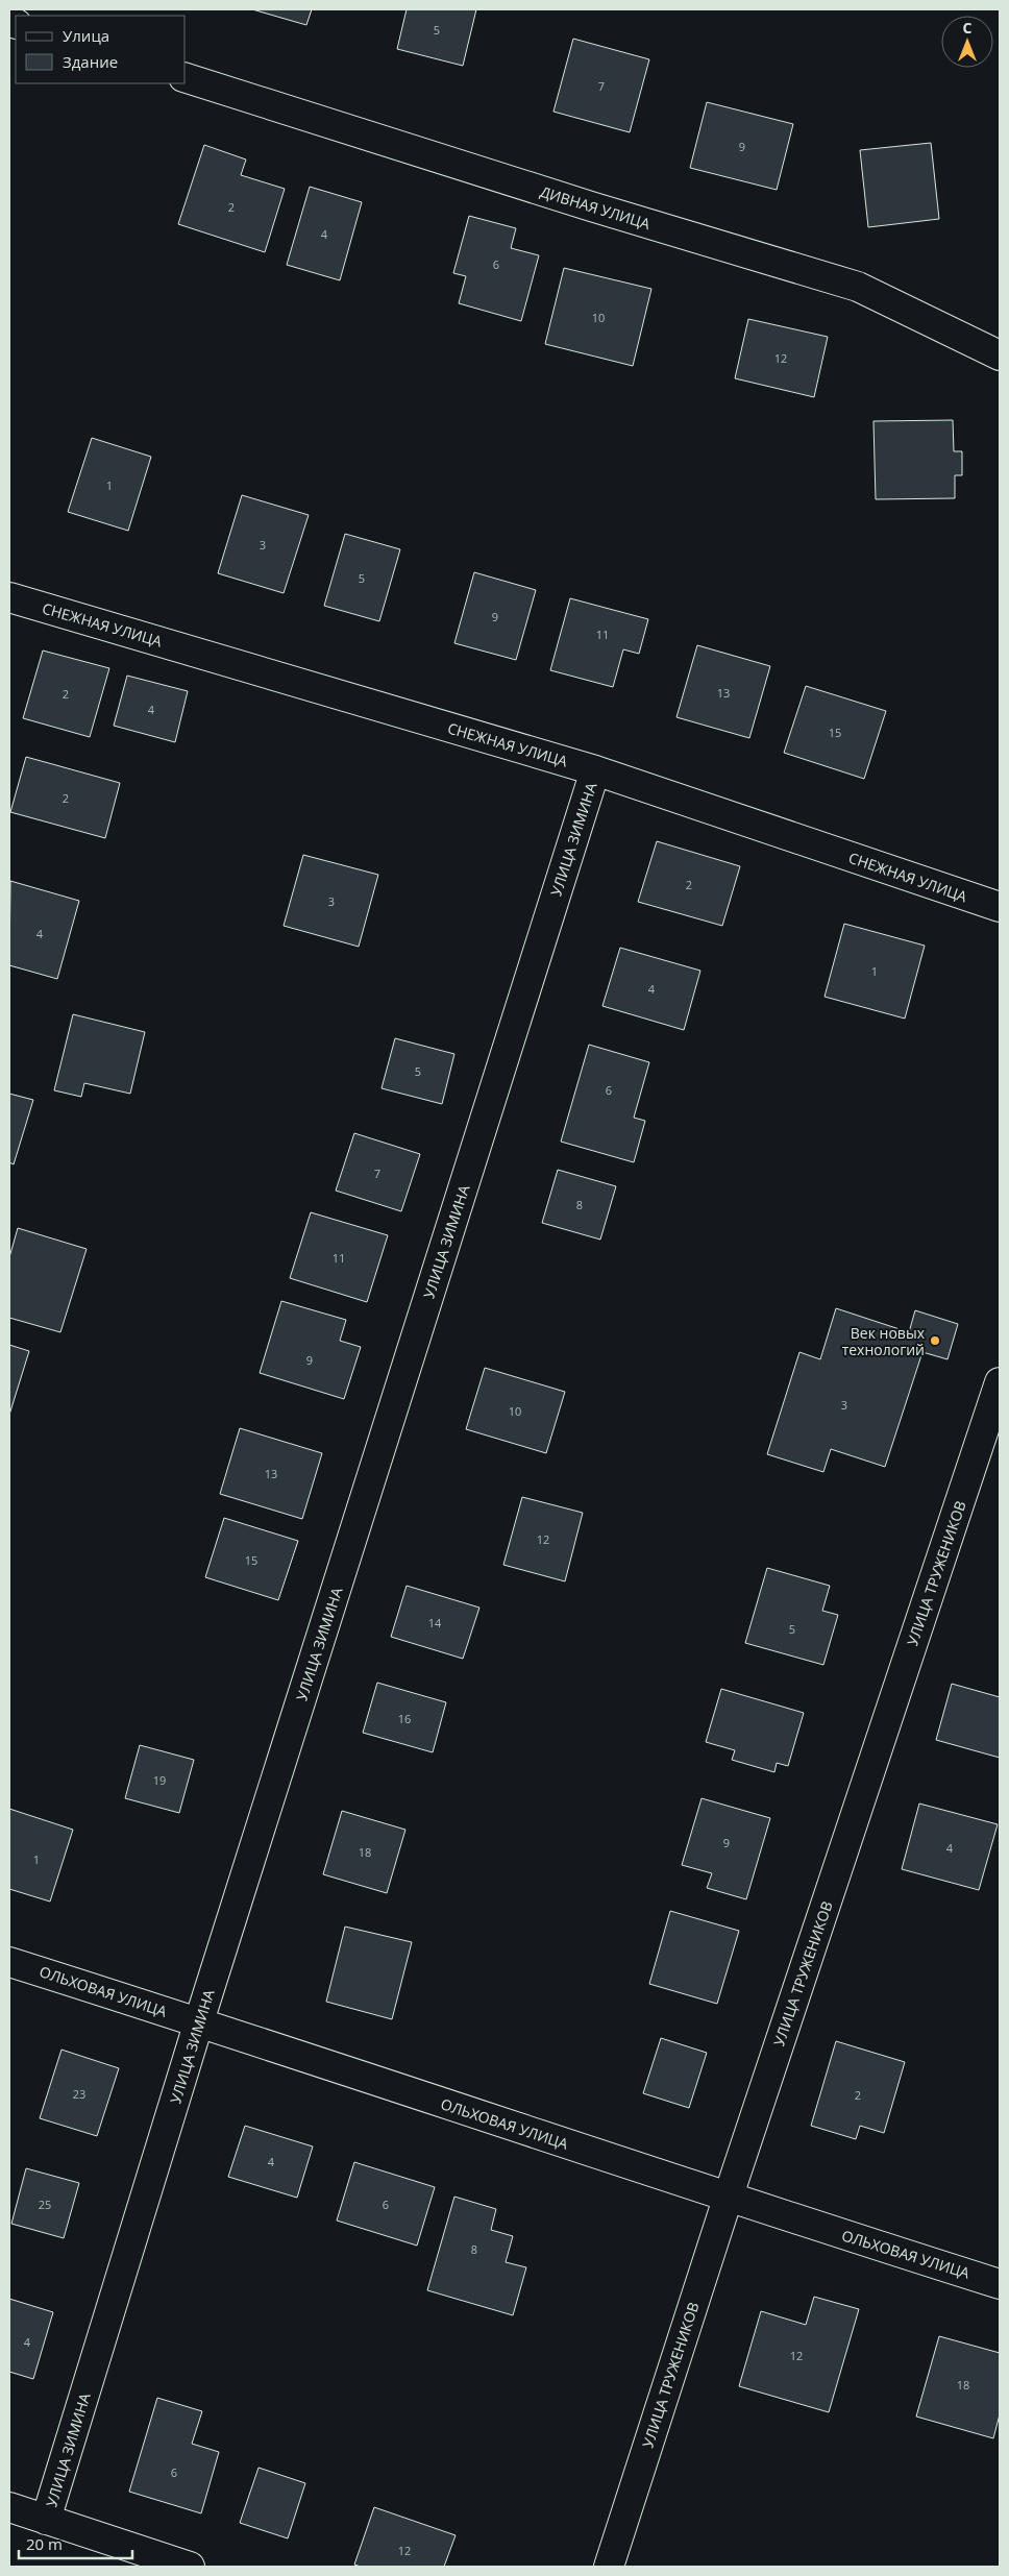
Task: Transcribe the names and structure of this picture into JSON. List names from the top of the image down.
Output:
{
  "streets": {
    "street": [
      "ДИВНАЯ УЛИЦА",
      "СНЕЖНАЯ УЛИЦА",
      "УЛИЦА ЗИМИНА",
      "УЛИЦА ТРУЖЕНИКОВ",
      "ОЛЬХОВАЯ УЛИЦА"
    ]
  },
  "crossings": [
    ["СНЕЖНАЯ УЛИЦА", "УЛИЦА ЗИМИНА"],
    ["УЛИЦА ЗИМИНА", "ОЛЬХОВАЯ УЛИЦА"],
    ["УЛИЦА ТРУЖЕНИКОВ", "ОЛЬХОВАЯ УЛИЦА"]
  ],
  "places": ["Век новых технологий"],
  "house_numbers": [
    "5",
    "7",
    "9",
    "2",
    "4",
    "6",
    "10",
    "12",
    "1",
    "3",
    "5",
    "9",
    "11",
    "13",
    "2",
    "4",
    "15",
    "2",
    "2",
    "3",
    "4",
    "1",
    "4",
    "5",
    "6",
    "7",
    "8",
    "11",
    "9",
    "3",
    "10",
    "13",
    "12",
    "15",
    "14",
    "5",
    "16",
    "19",
    "9",
    "4",
    "18",
    "1",
    "23",
    "2",
    "4",
    "25",
    "6",
    "8",
    "4",
    "12",
    "18",
    "6",
    "12"
  ],
  "legend": ["Улица", "Здание"],
  "scale_bar": "20 m",
  "north": "top"
}
